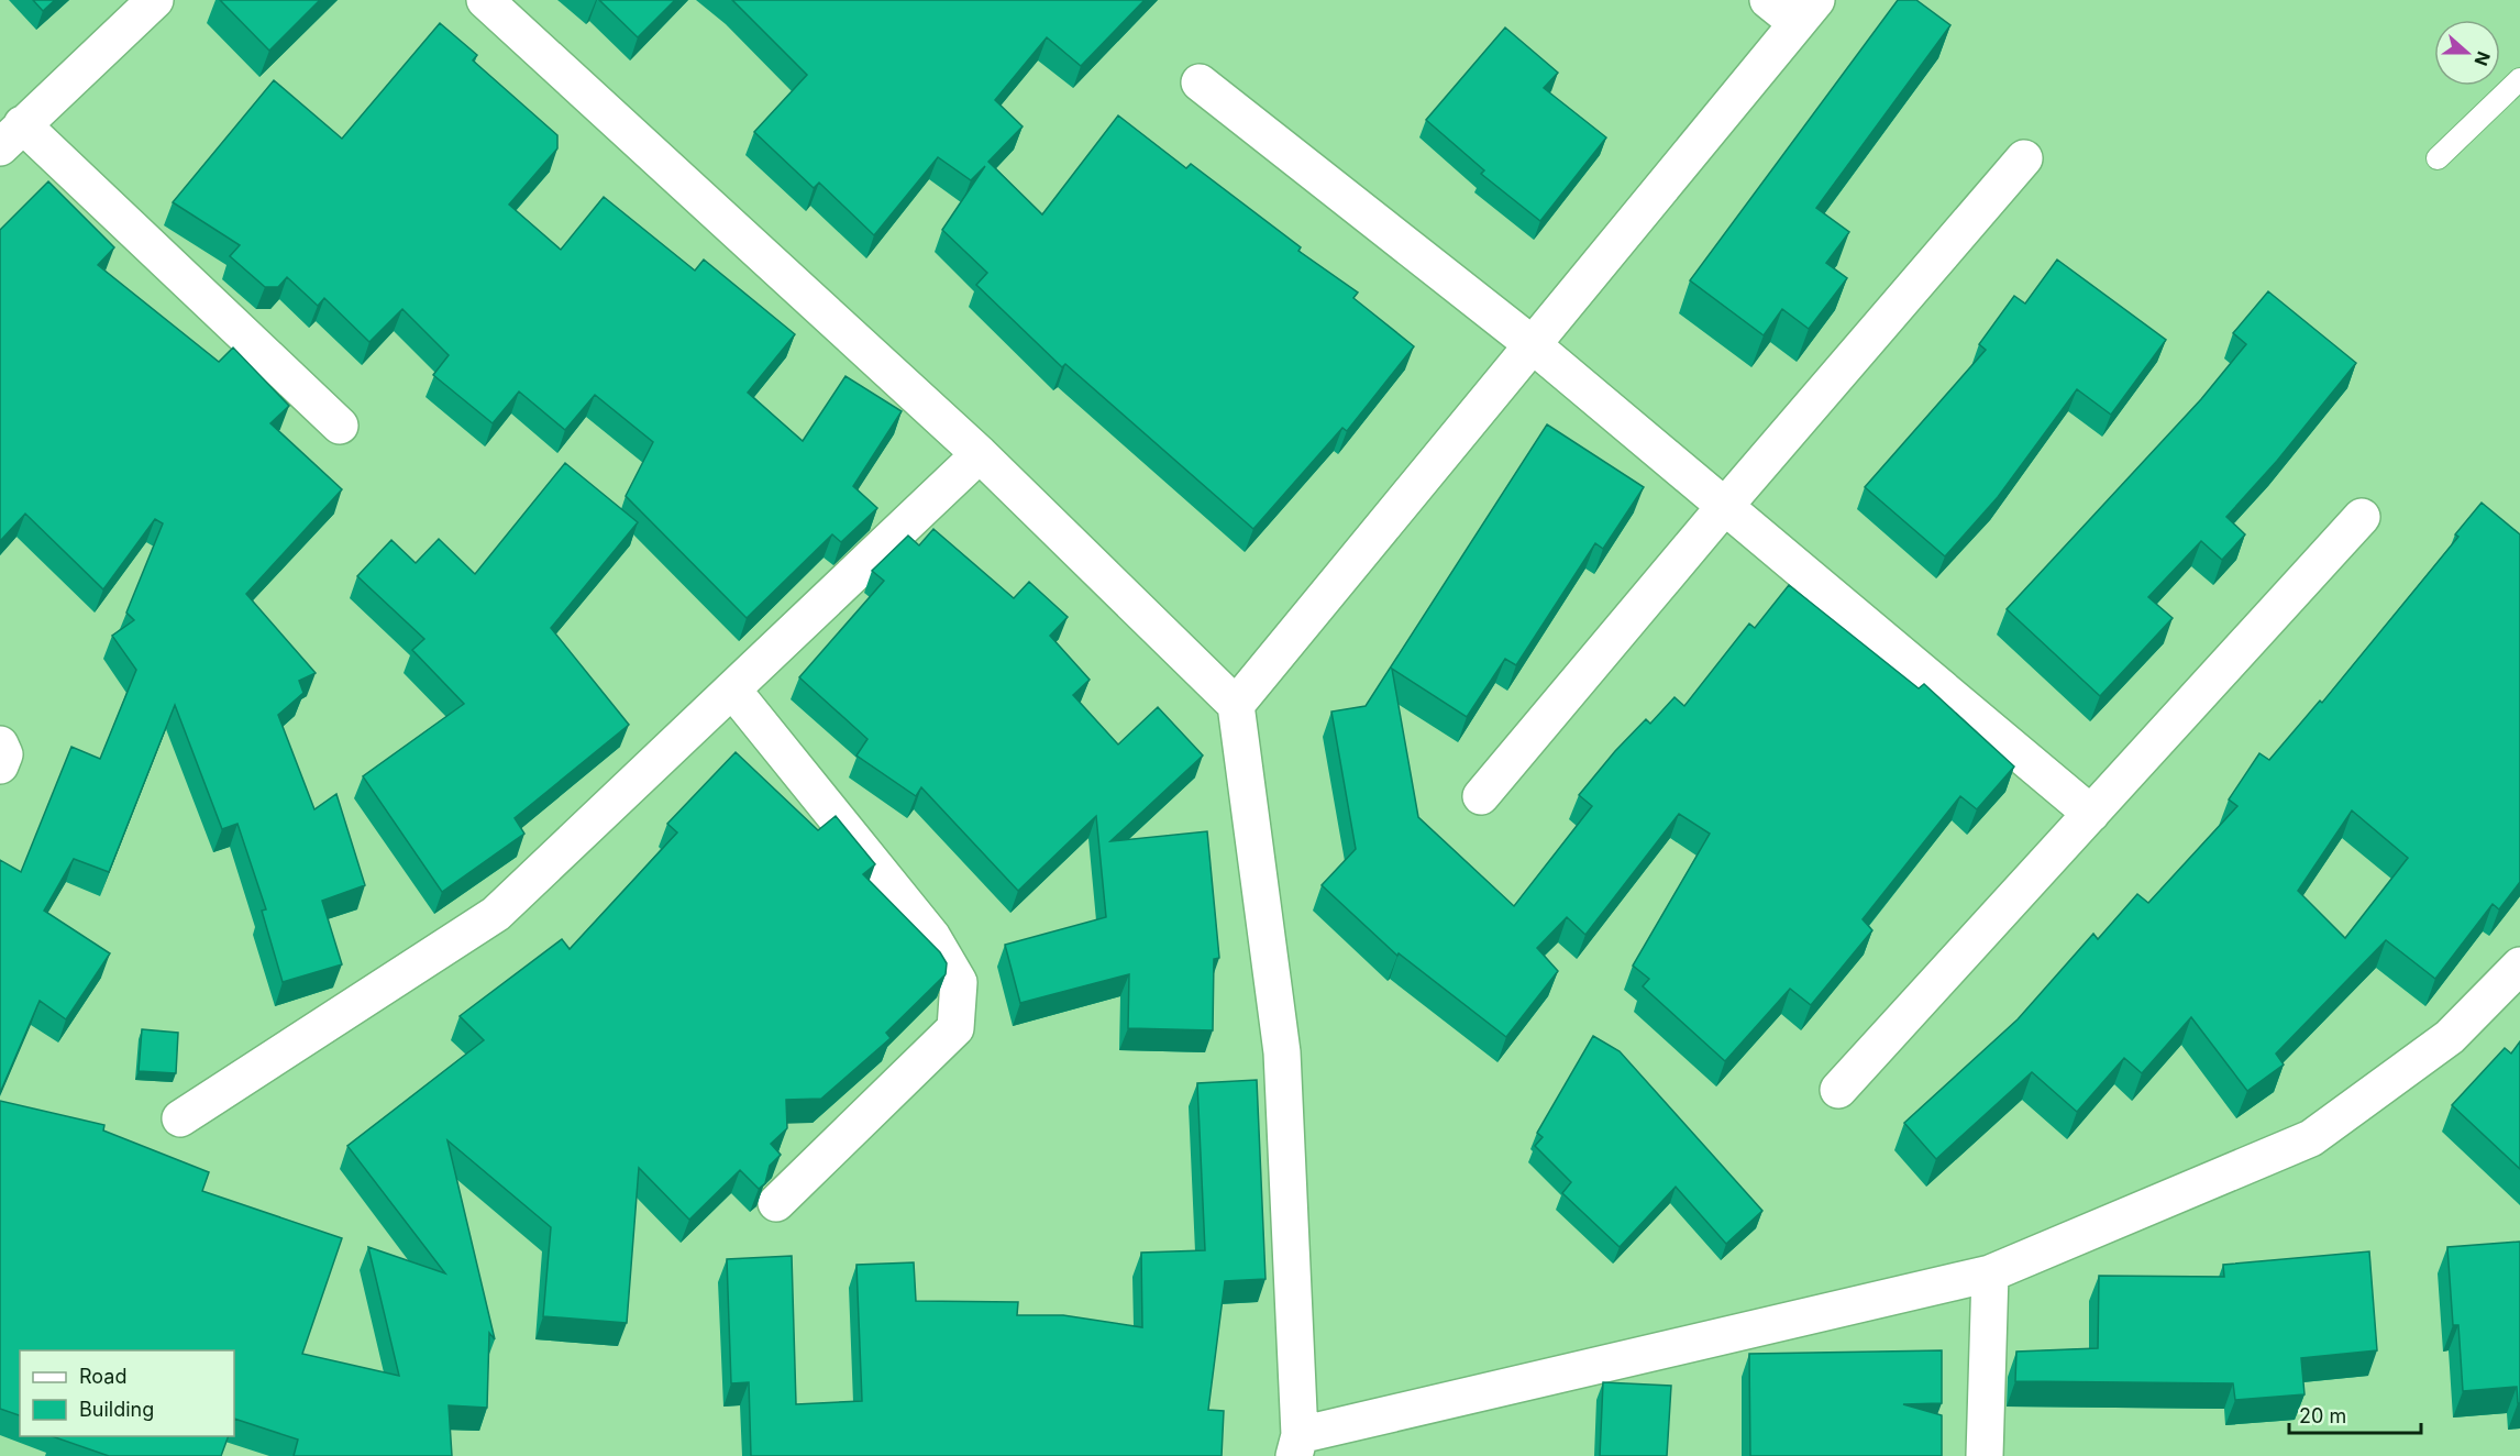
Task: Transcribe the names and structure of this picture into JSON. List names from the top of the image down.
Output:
{
  "legend": ["Road", "Building"],
  "scale_bar": "20 m",
  "north": "right"
}
